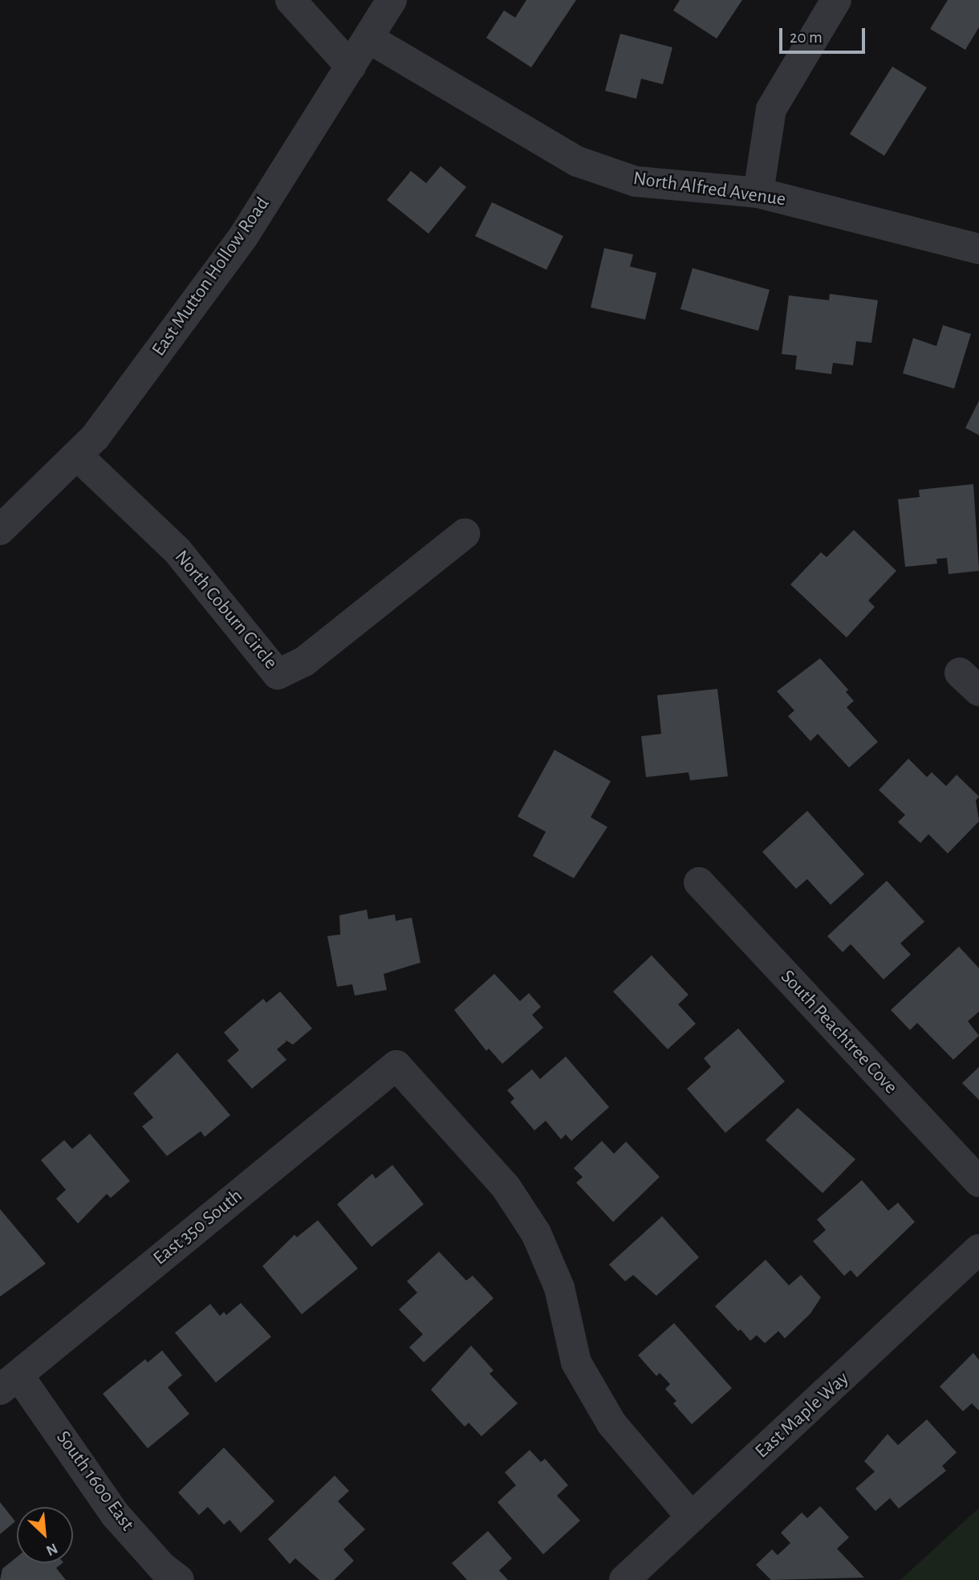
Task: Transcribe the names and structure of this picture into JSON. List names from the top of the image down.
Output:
{
  "streets": {
    "street": [
      "North Alfred Avenue",
      "East Mutton Hollow Road",
      "North Coburn Circle",
      "South Peachtree Cove",
      "East 350 South",
      "East Maple Way",
      "South 1600 East"
    ]
  },
  "crossings": [
    ["North Alfred Avenue", "East Mutton Hollow Road"],
    ["East Mutton Hollow Road", "North Coburn Circle"],
    ["East 350 South", "East Maple Way"],
    ["East 350 South", "South 1600 East"]
  ],
  "scale_bar": "20 m",
  "north": "bottom right"
}
